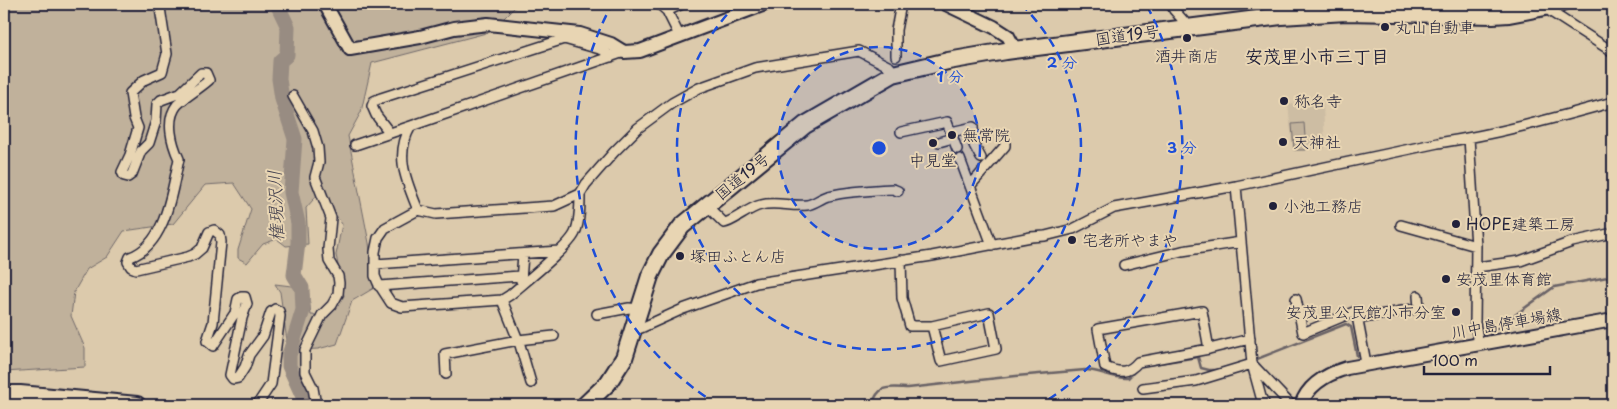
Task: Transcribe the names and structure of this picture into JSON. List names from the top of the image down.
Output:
{
  "streets": {
    "highway": ["国道19号"],
    "main road": ["川中島停車場線"]
  },
  "districts": ["安茂里小市三丁目"],
  "water": ["権現沢川"],
  "places": [
    "丸山自動車",
    "酒井商店",
    "称名寺",
    "無常院",
    "天神社",
    "中見堂",
    "小池工務店",
    "HOPE建築工房",
    "宅老所やまや",
    "塚田ふとん店",
    "安茂里体育館",
    "安茂里公民館小市分室"
  ],
  "scale_bar": "100 m",
  "rings": ["2 分", "1 分", "3 分"]
}
